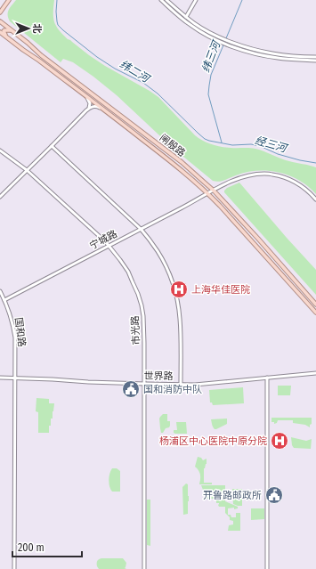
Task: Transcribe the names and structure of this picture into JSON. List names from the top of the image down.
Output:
{
  "streets": {
    "main road": ["闸殷路"],
    "street": [
      "宁城路",
      "市光路",
      "国和路",
      "世界路"
    ]
  },
  "crossings": [
    ["闸殷路", "宁城路"],
    ["宁城路", "市光路"],
    ["宁城路", "国和路"],
    ["市光路", "世界路"],
    ["国和路", "世界路"]
  ],
  "water": ["纬三河", "纬二河", "经三河"],
  "places": {
    "hospital": ["上海华佳医院", "杨浦区中心医院中原分院"],
    "public building": ["国和消防中队", "开鲁路邮政所"]
  },
  "scale_bar": "200 m",
  "north": "right"
}
